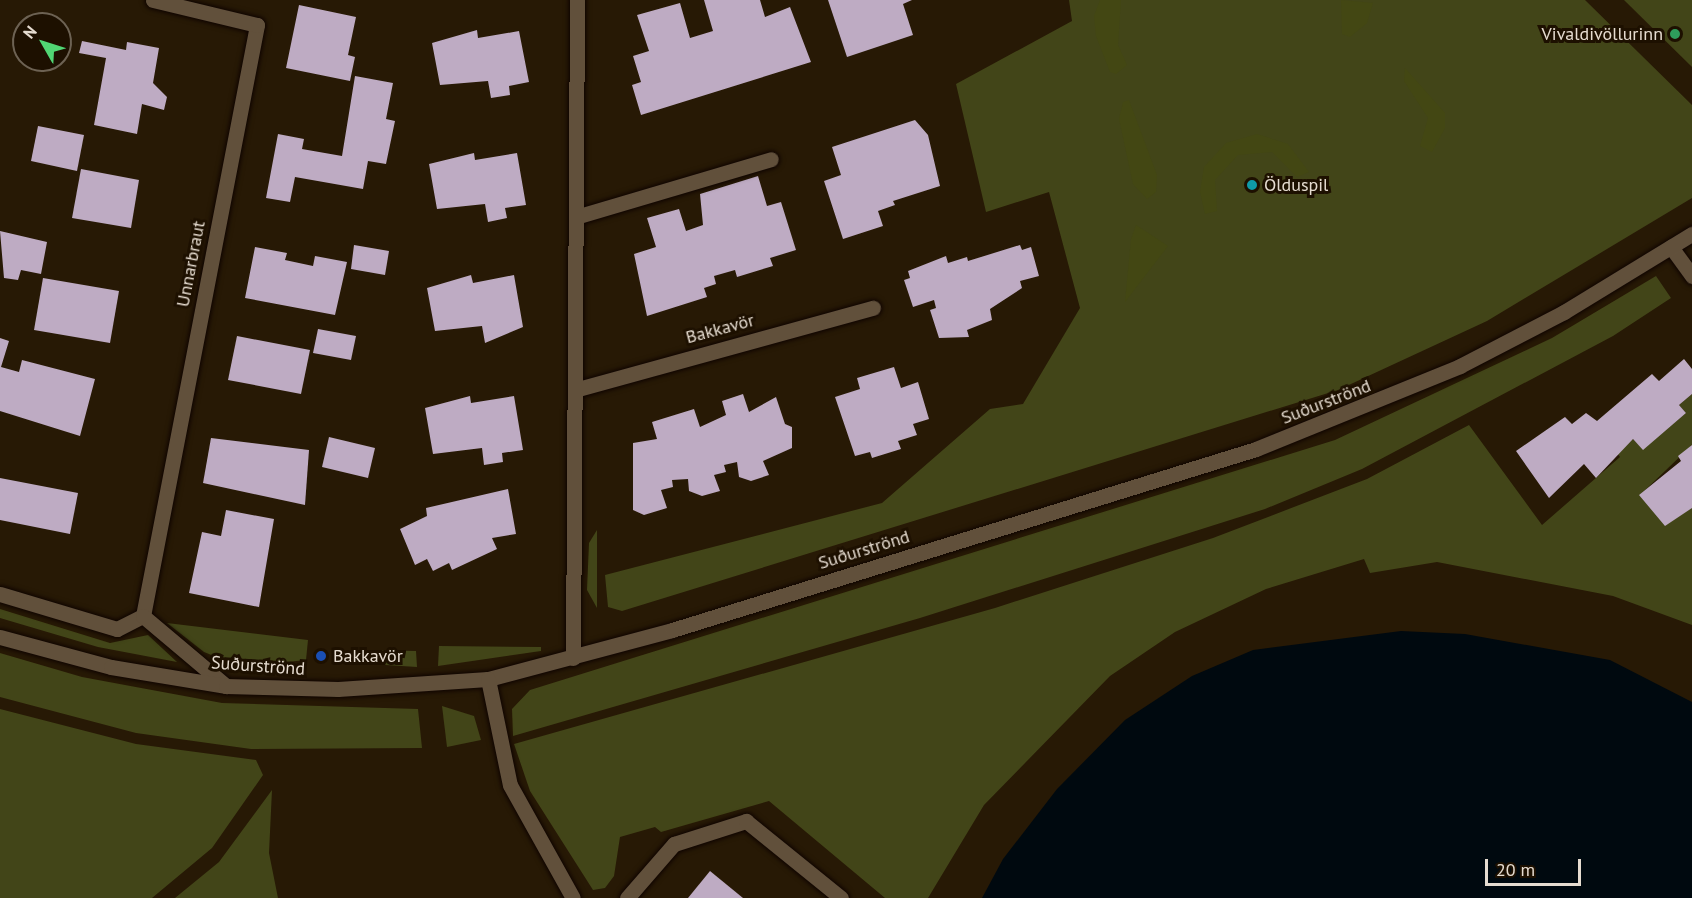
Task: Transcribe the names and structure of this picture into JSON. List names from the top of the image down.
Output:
{
  "streets": {
    "street": ["Unnarbraut", "Bakkavör", "Suðurströnd"]
  },
  "places": ["Vivaldivöllurinn", "Ölduspil", "Bakkavör"],
  "scale_bar": "20 m",
  "north": "top left"
}
